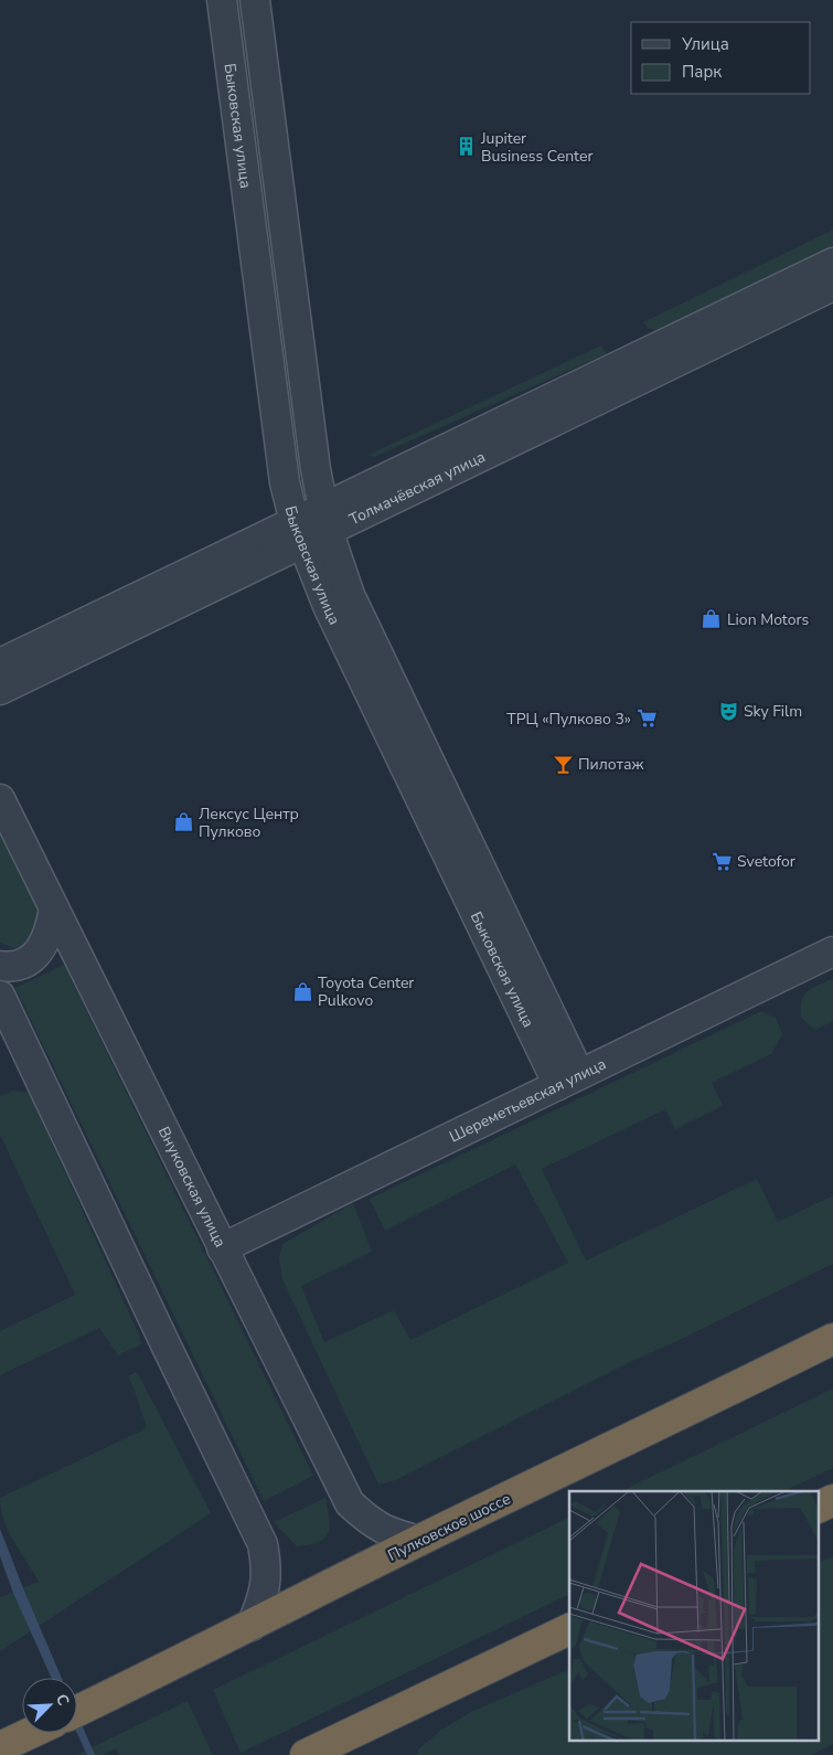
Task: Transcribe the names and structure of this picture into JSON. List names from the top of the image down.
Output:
{
  "streets": {
    "highway": ["Пулковское шоссе"],
    "street": [
      "Быковская улица",
      "Толмачёвская улица",
      "Шереметьевская улица",
      "Внуковская улица"
    ]
  },
  "crossings": [
    ["Быковская улица", "Толмачёвская улица"],
    ["Быковская улица", "Шереметьевская улица"],
    ["Шереметьевская улица", "Внуковская улица"],
    ["Внуковская улица", "Пулковское шоссе"]
  ],
  "places": {
    "building": ["Jupiter Business Center"],
    "shop": ["Lion Motors", "Лексус Центр Пулково", "Toyota Center Pulkovo"],
    "theatre": ["Sky Film"],
    "supermarket": ["ТРЦ «Пулково 3»", "Svetofor"],
    "bar": ["Пилотаж"]
  },
  "legend": ["Улица", "Парк"],
  "north": "top right"
}
